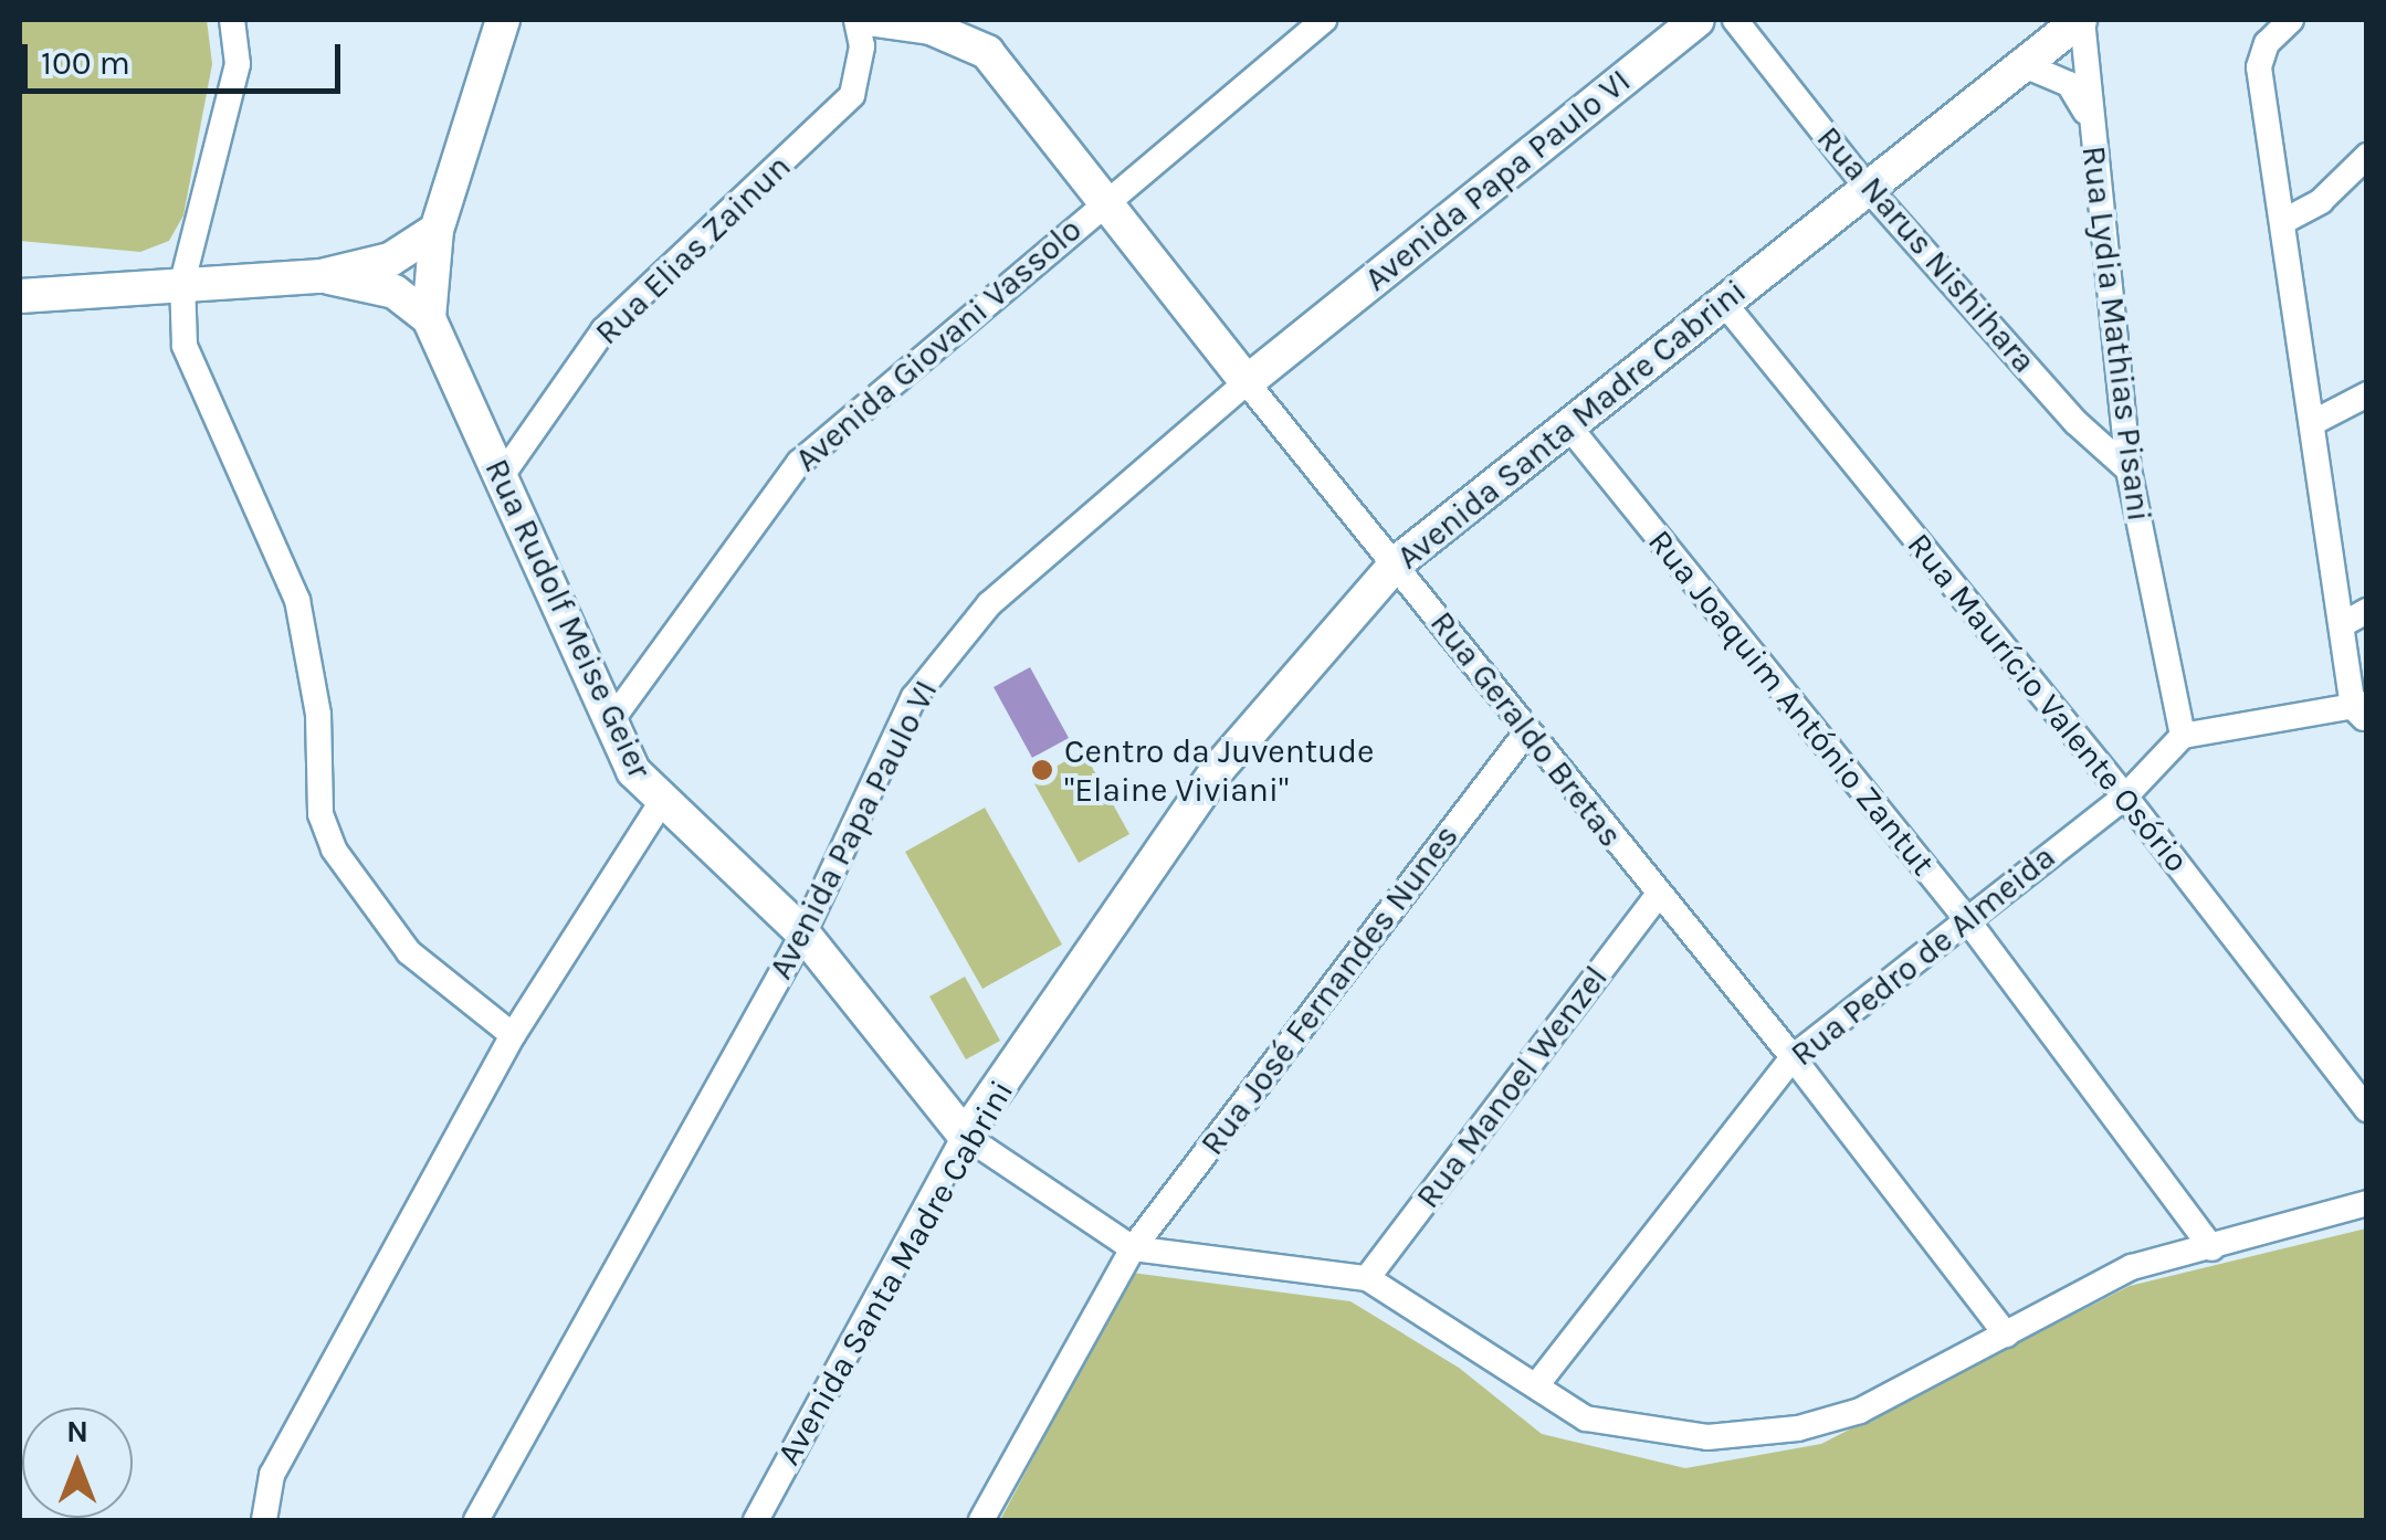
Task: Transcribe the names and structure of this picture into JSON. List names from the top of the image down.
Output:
{
  "streets": {
    "main road": [
      "Avenida Papa Paulo VI",
      "Avenida Santa Madre Cabrini",
      "Rua Rudolf Meise Geier",
      "Rua Geraldo Bretas"
    ],
    "street": [
      "Rua Elias Zainun",
      "Rua Narus Nishihara",
      "Rua Lydia Mathias Pisani",
      "Avenida Giovani Vassolo",
      "Rua Joaquim António Zantut",
      "Rua Maurício Valente Osório",
      "Rua Pedro de Almeida",
      "Rua José Fernandes Nunes",
      "Rua Manoel Wenzel"
    ]
  },
  "crossings": [
    ["Avenida Papa Paulo VI", "Rua Rudolf Meise Geier"],
    ["Avenida Papa Paulo VI", "Rua Geraldo Bretas"],
    ["Rua Elias Zainun", "Rua Rudolf Meise Geier"],
    ["Rua Narus Nishihara", "Rua Lydia Mathias Pisani"],
    ["Rua Narus Nishihara", "Avenida Santa Madre Cabrini"],
    ["Rua Lydia Mathias Pisani", "Avenida Santa Madre Cabrini"],
    ["Rua Lydia Mathias Pisani", "Rua Pedro de Almeida"],
    ["Avenida Giovani Vassolo", "Rua Rudolf Meise Geier"],
    ["Avenida Giovani Vassolo", "Rua Geraldo Bretas"],
    ["Avenida Santa Madre Cabrini", "Rua Rudolf Meise Geier"],
    ["Avenida Santa Madre Cabrini", "Rua Joaquim António Zantut"],
    ["Avenida Santa Madre Cabrini", "Rua Maurício Valente Osório"],
    ["Avenida Santa Madre Cabrini", "Rua Geraldo Bretas"],
    ["Rua Rudolf Meise Geier", "Rua José Fernandes Nunes"],
    ["Rua Joaquim António Zantut", "Rua Pedro de Almeida"],
    ["Rua Maurício Valente Osório", "Rua Pedro de Almeida"],
    ["Rua Geraldo Bretas", "Rua Pedro de Almeida"],
    ["Rua Geraldo Bretas", "Rua José Fernandes Nunes"],
    ["Rua Geraldo Bretas", "Rua Manoel Wenzel"]
  ],
  "places": ["Centro da Juventude \"Elaine Viviani\""],
  "scale_bar": "100 m",
  "north": "top"
}
